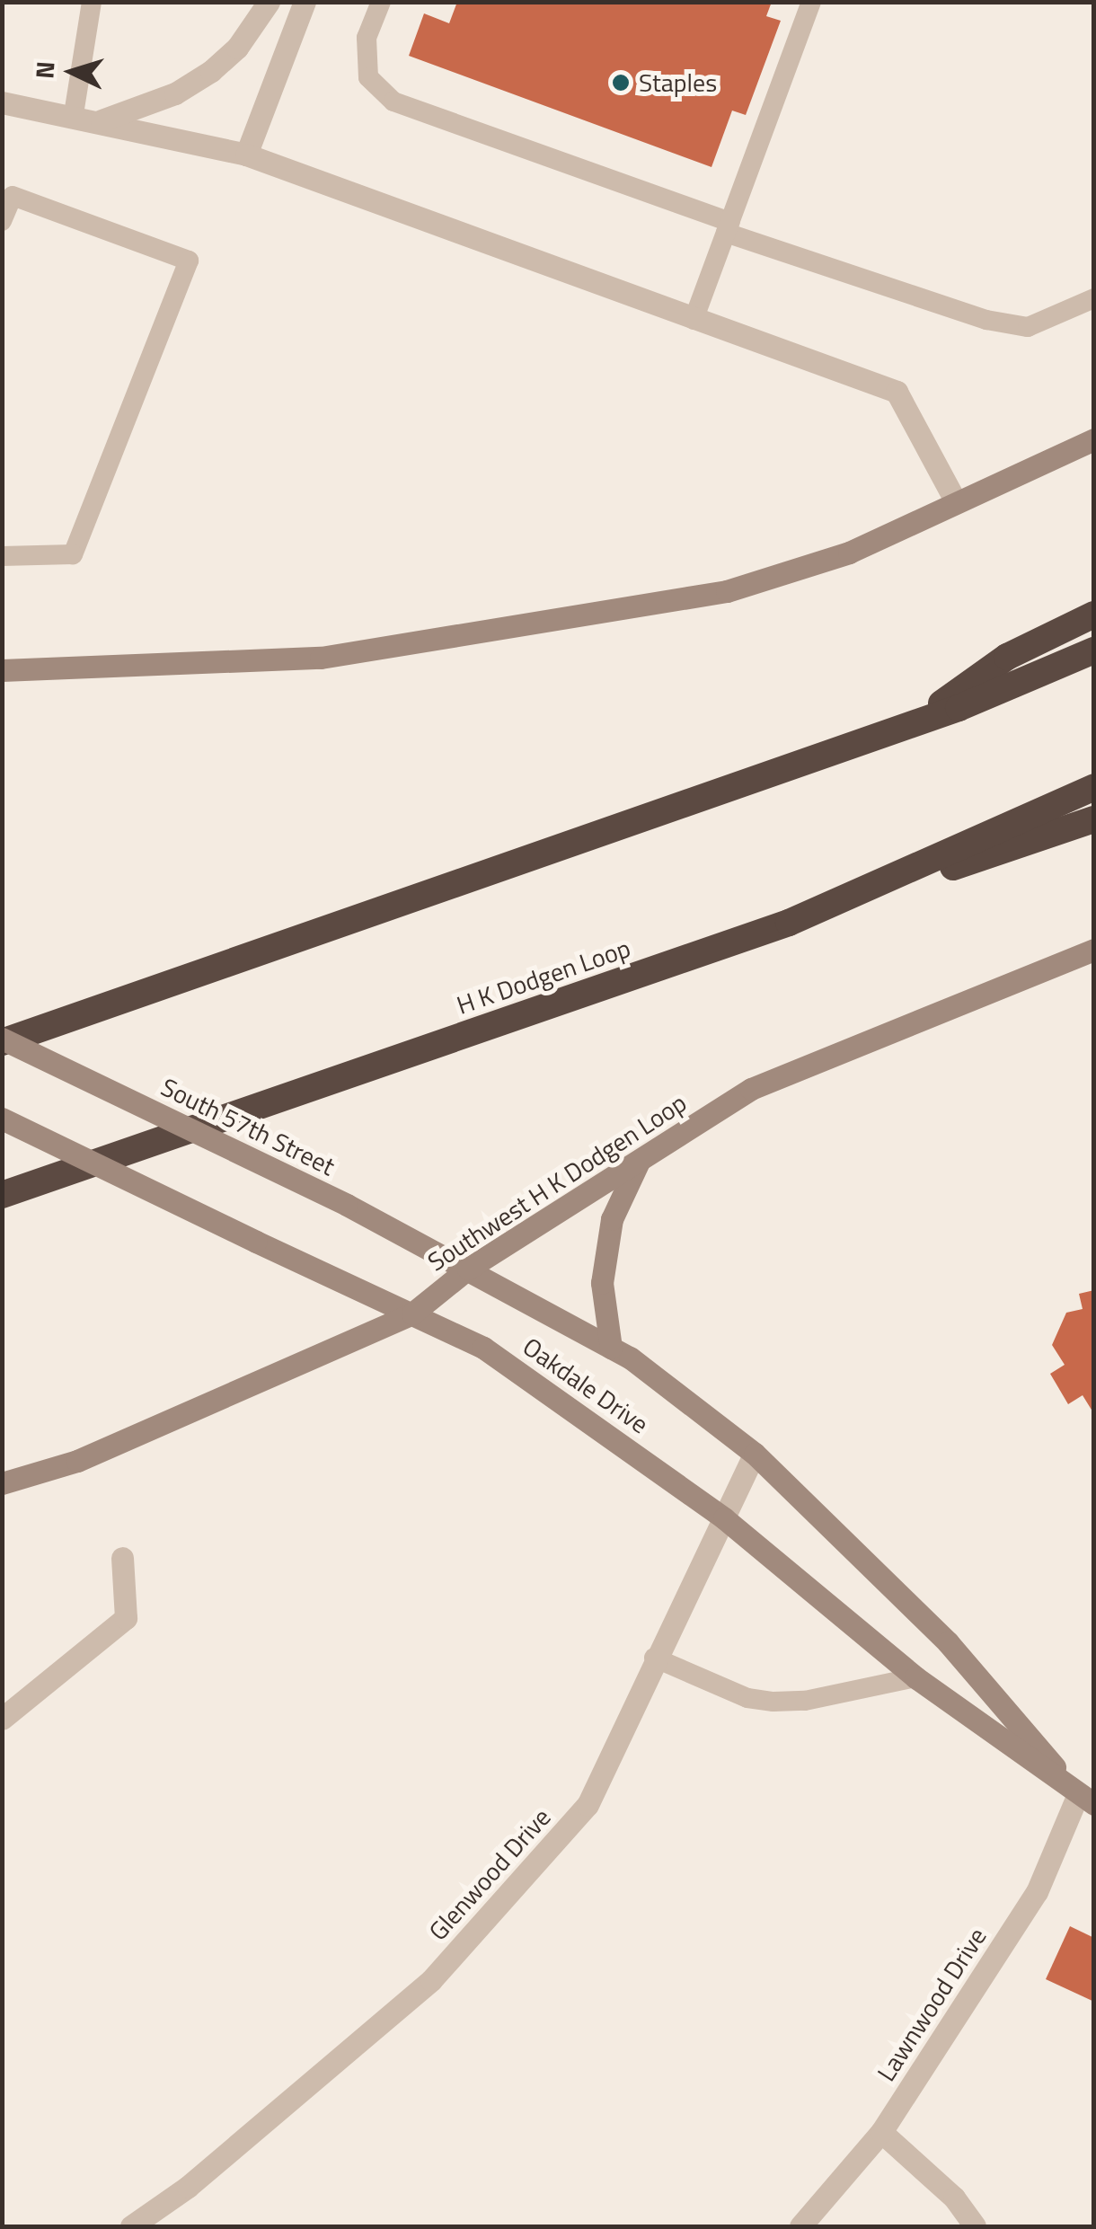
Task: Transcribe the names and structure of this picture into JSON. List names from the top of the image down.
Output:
{
  "streets": {
    "highway": ["H K Dodgen Loop"],
    "main road": ["South 57th Street", "Southwest H K Dodgen Loop", "Oakdale Drive"],
    "street": ["Glenwood Drive", "Lawnwood Drive"]
  },
  "crossings": [
    ["South 57th Street", "Southwest H K Dodgen Loop"],
    ["South 57th Street", "Oakdale Drive"],
    ["Southwest H K Dodgen Loop", "Oakdale Drive"],
    ["Oakdale Drive", "Glenwood Drive"],
    ["Oakdale Drive", "Lawnwood Drive"]
  ],
  "places": ["Staples"],
  "north": "left"
}
